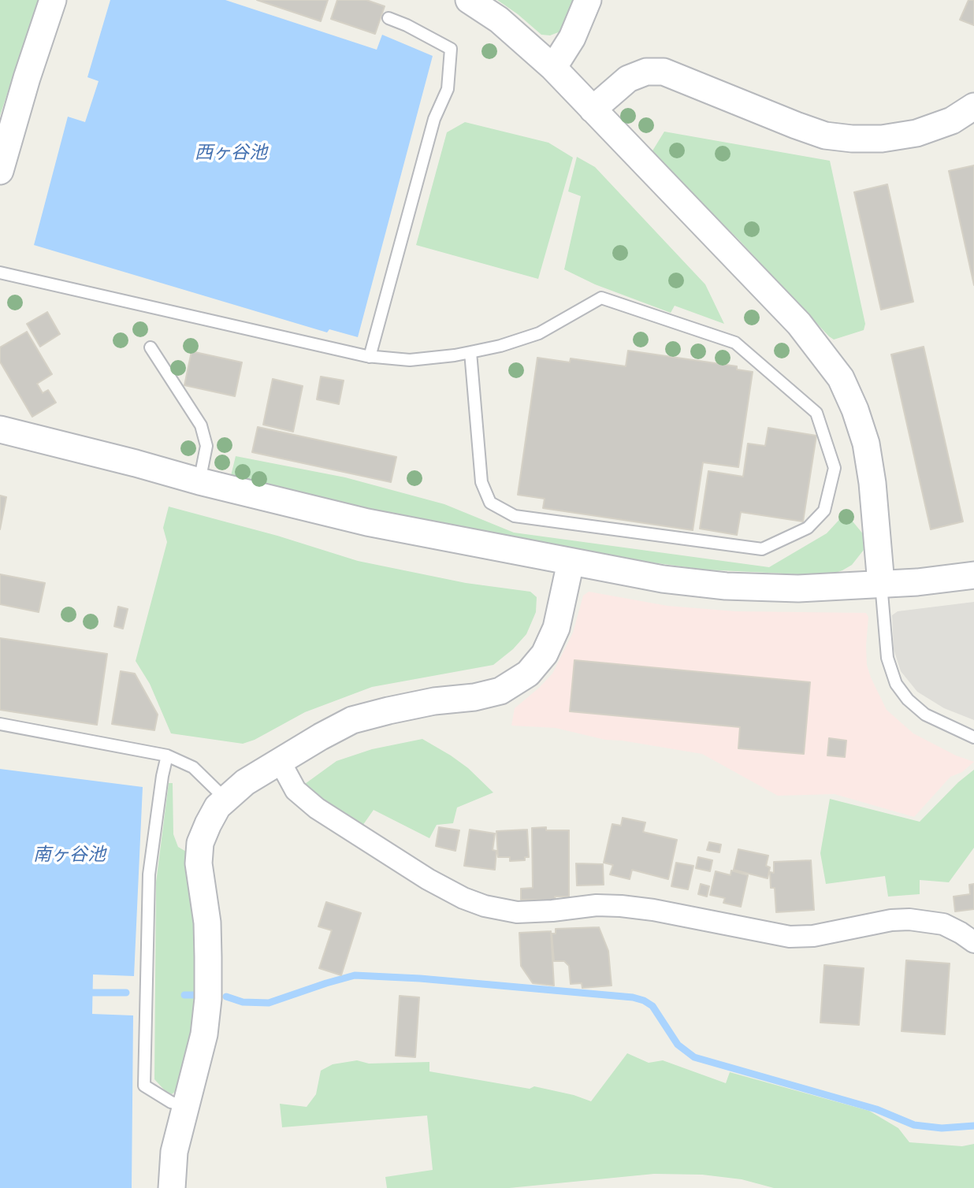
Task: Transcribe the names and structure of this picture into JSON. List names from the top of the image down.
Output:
{
  "water": ["西ヶ谷池", "南ヶ谷池"]
}
